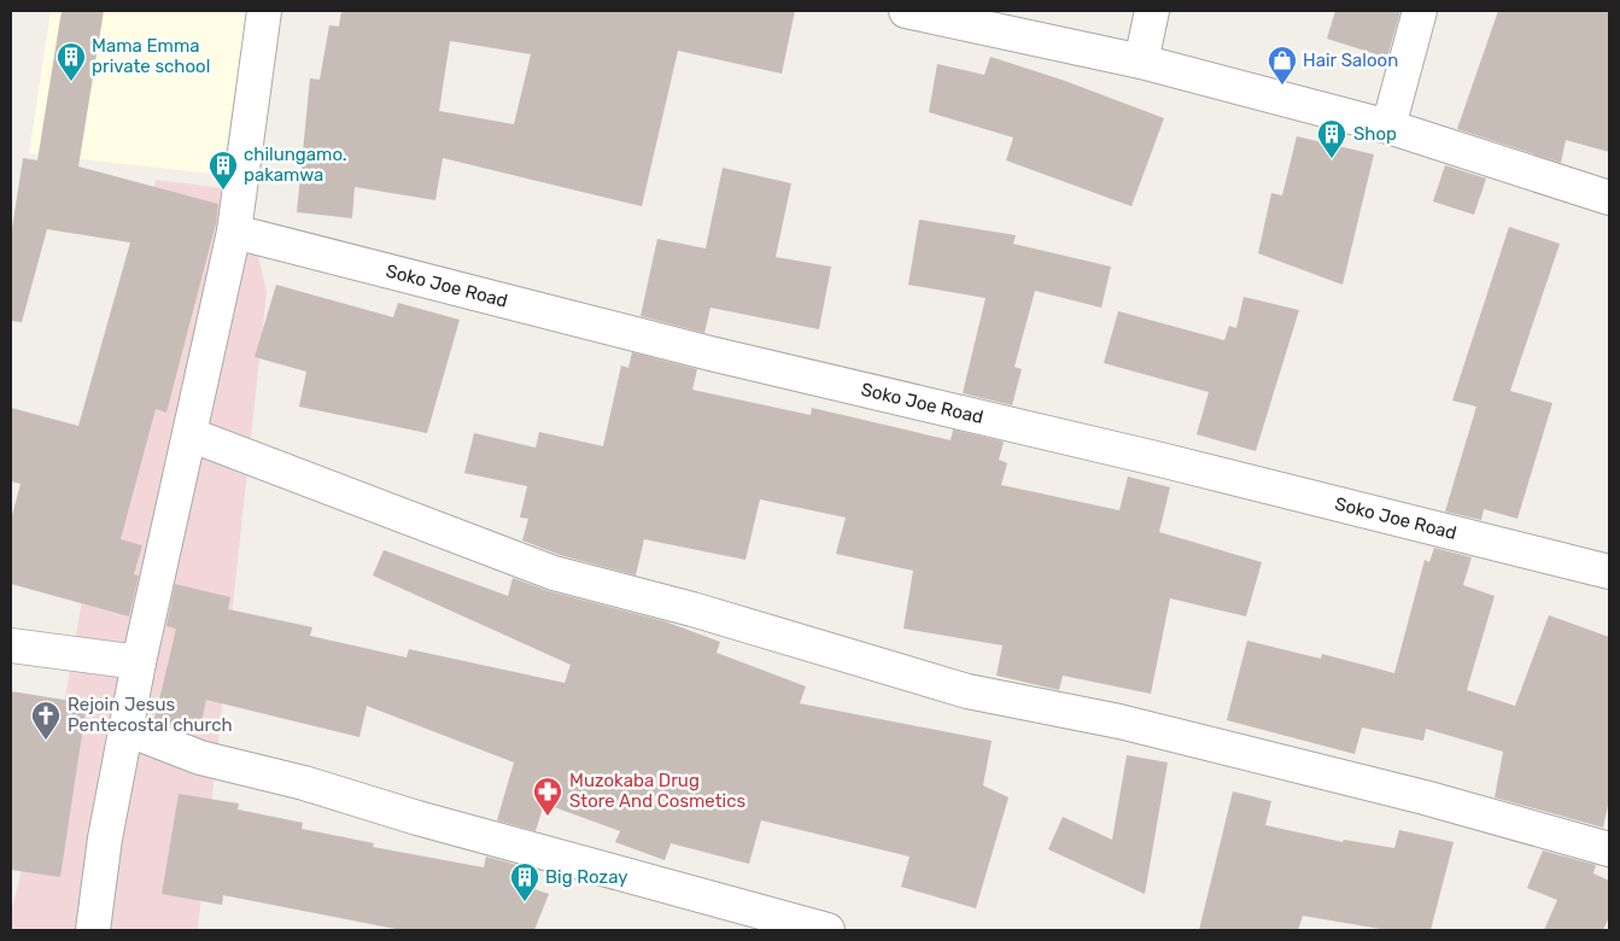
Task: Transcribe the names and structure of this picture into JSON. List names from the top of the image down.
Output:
{
  "streets": {
    "street": ["Soko Joe Road"]
  },
  "places": {
    "building": [
      "Mama Emma private school",
      "Shop",
      "chilungamo. pakamwa",
      "Big Rozay"
    ],
    "shop": ["Hair Saloon"],
    "church": ["Rejoin Jesus Pentecostal church"],
    "pharmacy": ["Muzokaba Drug Store And Cosmetics"]
  }
}
